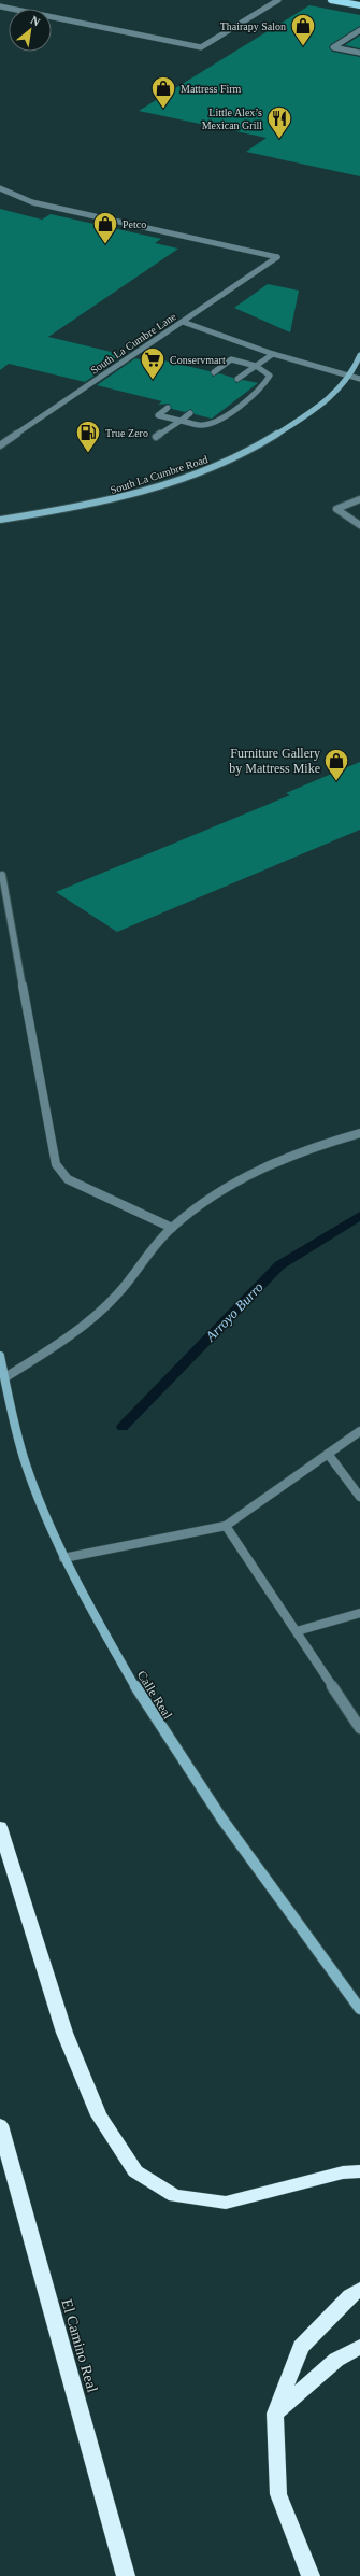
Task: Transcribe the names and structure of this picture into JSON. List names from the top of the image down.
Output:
{
  "streets": {
    "highway": ["El Camino Real"],
    "street": ["South La Cumbre Road", "Calle Real"],
    "lane": ["South La Cumbre Lane"]
  },
  "water": ["Arroyo Burro"],
  "places": {
    "shop": [
      "Thairapy Salon",
      "Mattress Firm",
      "Petco",
      "Furniture Gallery by Mattress Mike"
    ],
    "restaurant": ["Little Alex’s Mexican Grill"],
    "supermarket": ["Conservmart"],
    "fuel station": ["True Zero"]
  },
  "north": "top right"
}
